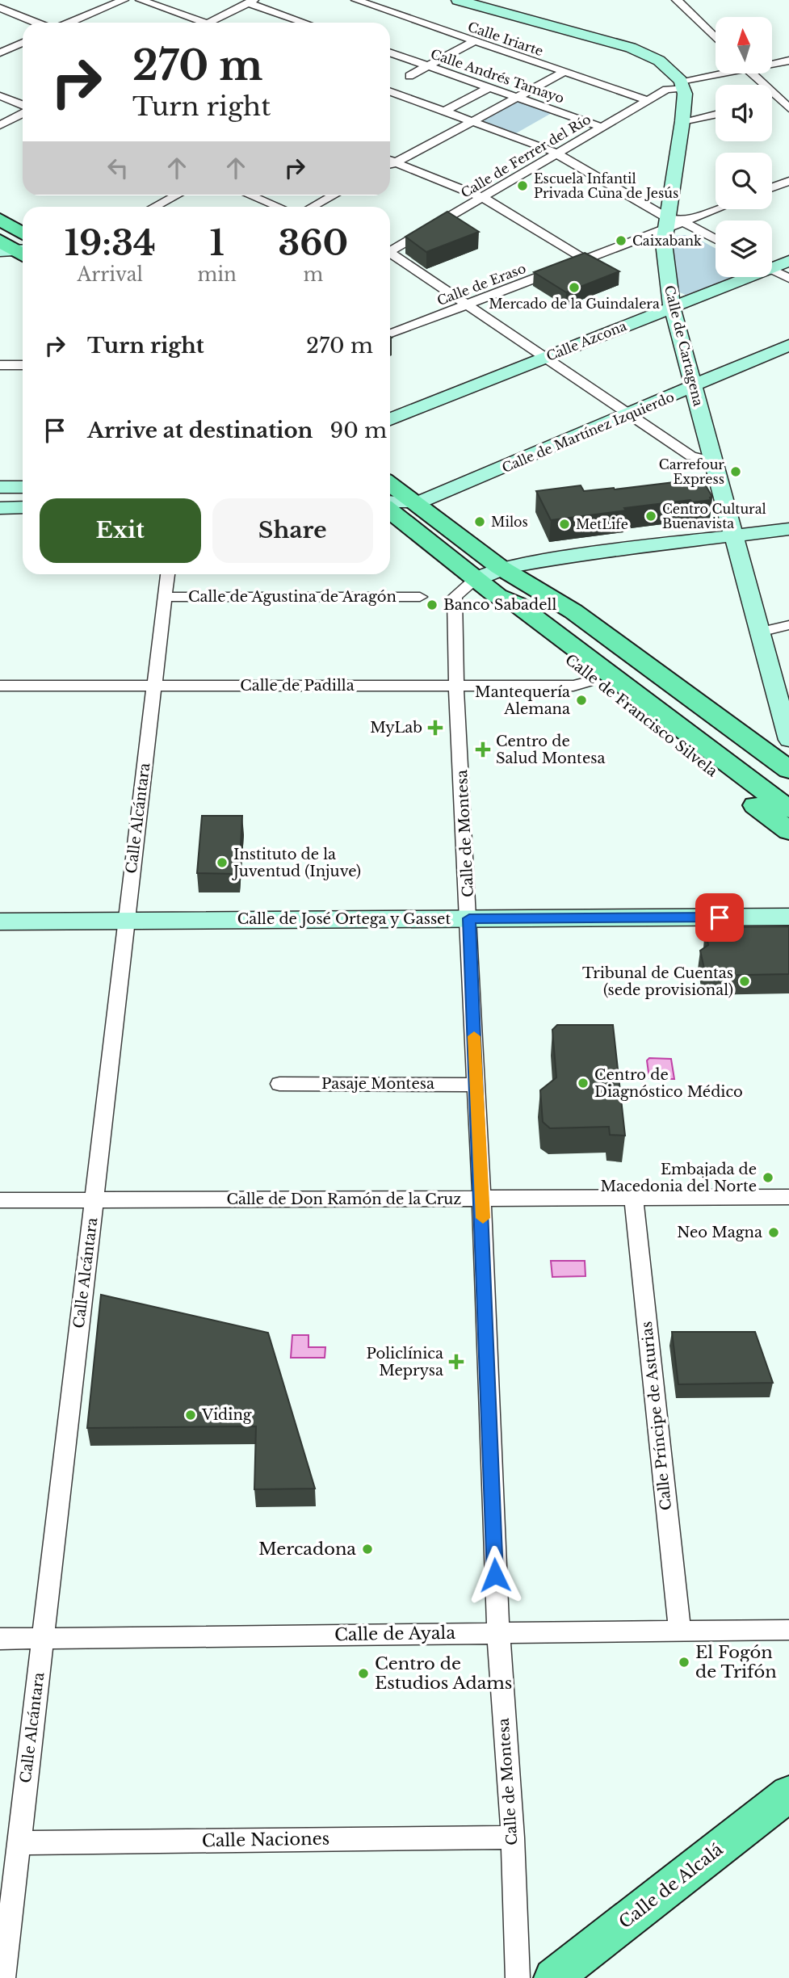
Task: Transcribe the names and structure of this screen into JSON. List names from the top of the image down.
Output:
{
  "streets": {
    "main road": ["Calle de Francisco Silvela", "Calle de Alcalá"],
    "street": [
      "Calle Iriarte",
      "Calle Andrés Tamayo",
      "Calle de Ferrer del Río",
      "Calle de Eraso",
      "Calle Azcona",
      "Calle de Cartagena",
      "Calle de Martínez Izquierdo",
      "Calle de Agustina de Aragón",
      "Calle de Padilla",
      "Calle Alcántara",
      "Calle de Montesa",
      "Calle de José Ortega y Gasset",
      "Pasaje Montesa",
      "Calle de Don Ramón de la Cruz",
      "Calle Príncipe de Asturias",
      "Calle de Ayala",
      "Calle Naciones"
    ]
  },
  "crossings": [
    ["Calle Iriarte", "Calle de Ferrer del Río"],
    ["Calle Andrés Tamayo", "Calle de Ferrer del Río"],
    ["Calle de Ferrer del Río", "Calle de Cartagena"],
    ["Calle de Eraso", "Calle de Cartagena"],
    ["Calle Azcona", "Calle de Cartagena"],
    ["Calle de Cartagena", "Calle de Martínez Izquierdo"],
    ["Calle de Martínez Izquierdo", "Calle de Francisco Silvela"],
    ["Calle de Agustina de Aragón", "Calle Alcántara"],
    ["Calle de Padilla", "Calle de Francisco Silvela"],
    ["Calle de Padilla", "Calle Alcántara"],
    ["Calle de Padilla", "Calle de Montesa"],
    ["Calle de Francisco Silvela", "Calle de Montesa"],
    ["Calle Alcántara", "Calle de José Ortega y Gasset"],
    ["Calle Alcántara", "Calle de Don Ramón de la Cruz"],
    ["Calle Alcántara", "Calle de Ayala"],
    ["Calle Alcántara", "Calle Naciones"],
    ["Calle de Montesa", "Calle de José Ortega y Gasset"],
    ["Calle de Montesa", "Pasaje Montesa"],
    ["Calle de Montesa", "Calle de Don Ramón de la Cruz"],
    ["Calle de Montesa", "Calle de Ayala"],
    ["Calle de Montesa", "Calle Naciones"],
    ["Calle de Don Ramón de la Cruz", "Calle Príncipe de Asturias"],
    ["Calle Príncipe de Asturias", "Calle de Ayala"]
  ],
  "places": {
    "other": [
      "Escuela Infantil Privada Cuna de Jesús",
      "Caixabank",
      "Mercado de la Guindalera",
      "Carrefour Express",
      "Centro Cultural Buenavista",
      "Milos",
      "MetLife",
      "Banco Sabadell",
      "Mantequería Alemana",
      "Instituto de la Juventud (Injuve)",
      "Tribunal de Cuentas (sede provisional)",
      "Centro de Diagnóstico Médico",
      "Embajada de Macedonia del Norte",
      "Neo Magna",
      "Viding",
      "Mercadona",
      "El Fogón de Trifón",
      "Centro de Estudios Adams"
    ],
    "health": ["MyLab", "Centro de Salud Montesa", "Policlínica Meprysa"]
  },
  "north": "top",
  "page": {
    "turn": ["270 m", "Turn right"],
    "eta": [
      "19:34",
      "Arrival",
      "1",
      "min",
      "360",
      "m"
    ],
    "list": [
      {
        "name": "Turn right",
        "value": "270 m"
      },
      {
        "name": "Arrive at destination",
        "value": "90 m"
      }
    ],
    "buttons": ["Exit", "Share"]
  }
}
